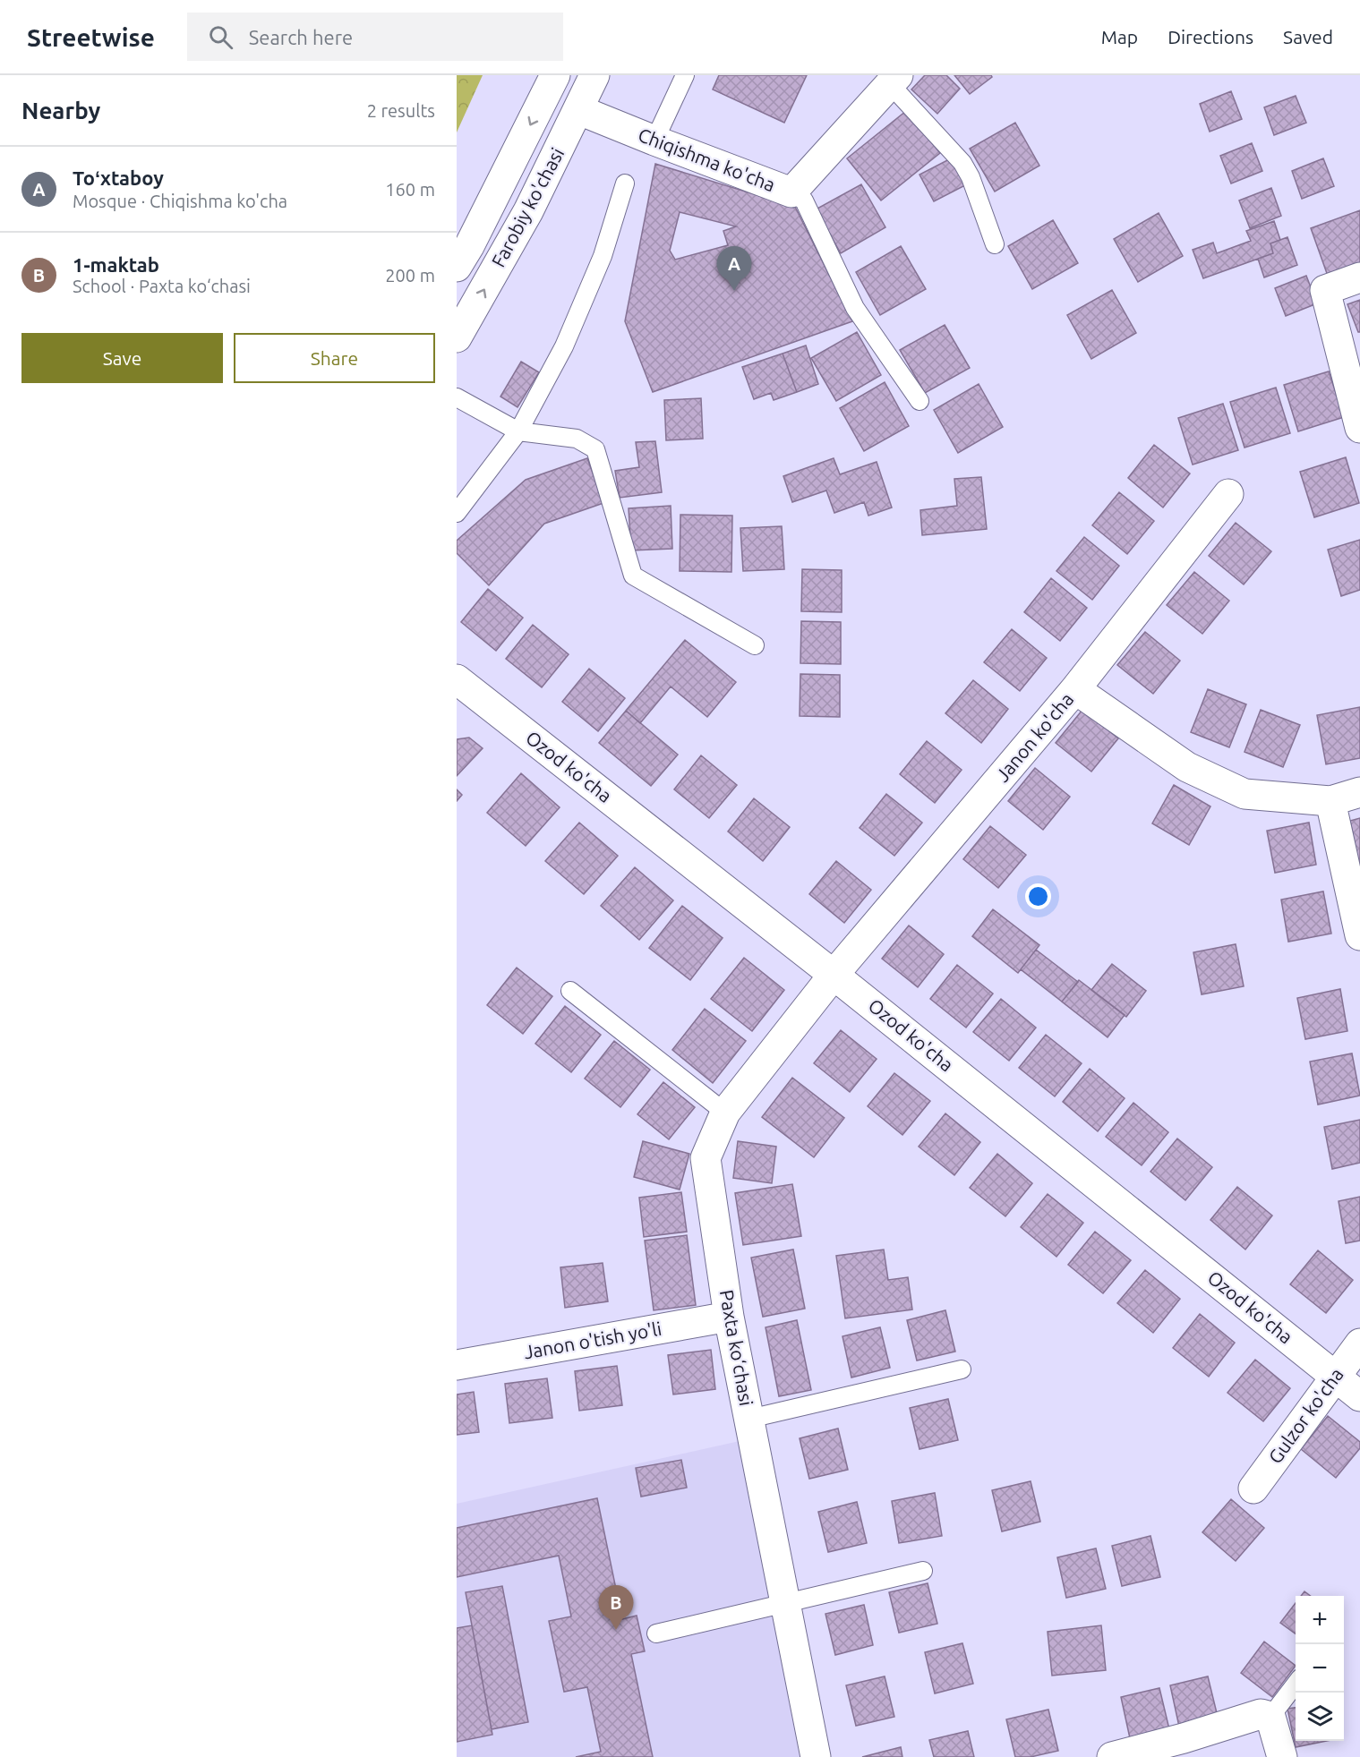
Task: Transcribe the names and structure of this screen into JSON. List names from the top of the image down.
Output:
{
  "streets": {
    "street": [
      "Chiqishma ko'cha",
      "Farobiy ko'chasi",
      "Janon ko'cha",
      "Ozod ko'cha",
      "Janon o'tish yo'li",
      "Paxta ko‘chasi",
      "Gulzor ko'cha"
    ]
  },
  "crossings": [
    ["Chiqishma ko'cha", "Farobiy ko'chasi"],
    ["Janon ko'cha", "Ozod ko'cha"],
    ["Janon ko'cha", "Paxta ko‘chasi"],
    ["Ozod ko'cha", "Paxta ko‘chasi"],
    ["Ozod ko'cha", "Gulzor ko'cha"],
    ["Janon o'tish yo'li", "Paxta ko‘chasi"]
  ],
  "page": {
    "header": "Streetwise",
    "search": "Search here",
    "nav": ["Map", "Directions", "Saved"],
    "heading": ["Nearby", "2 results"],
    "list": [
      {
        "mark": "A",
        "name": "Toʻxtaboy",
        "note": "Mosque · Chiqishma ko'cha",
        "value": "160 m"
      },
      {
        "mark": "B",
        "name": "1-maktab",
        "note": "School · Paxta ko‘chasi",
        "value": "200 m"
      }
    ],
    "pins": ["A", "B"],
    "buttons": ["Save", "Share"],
    "map_buttons": ["+", "−"]
  }
}
